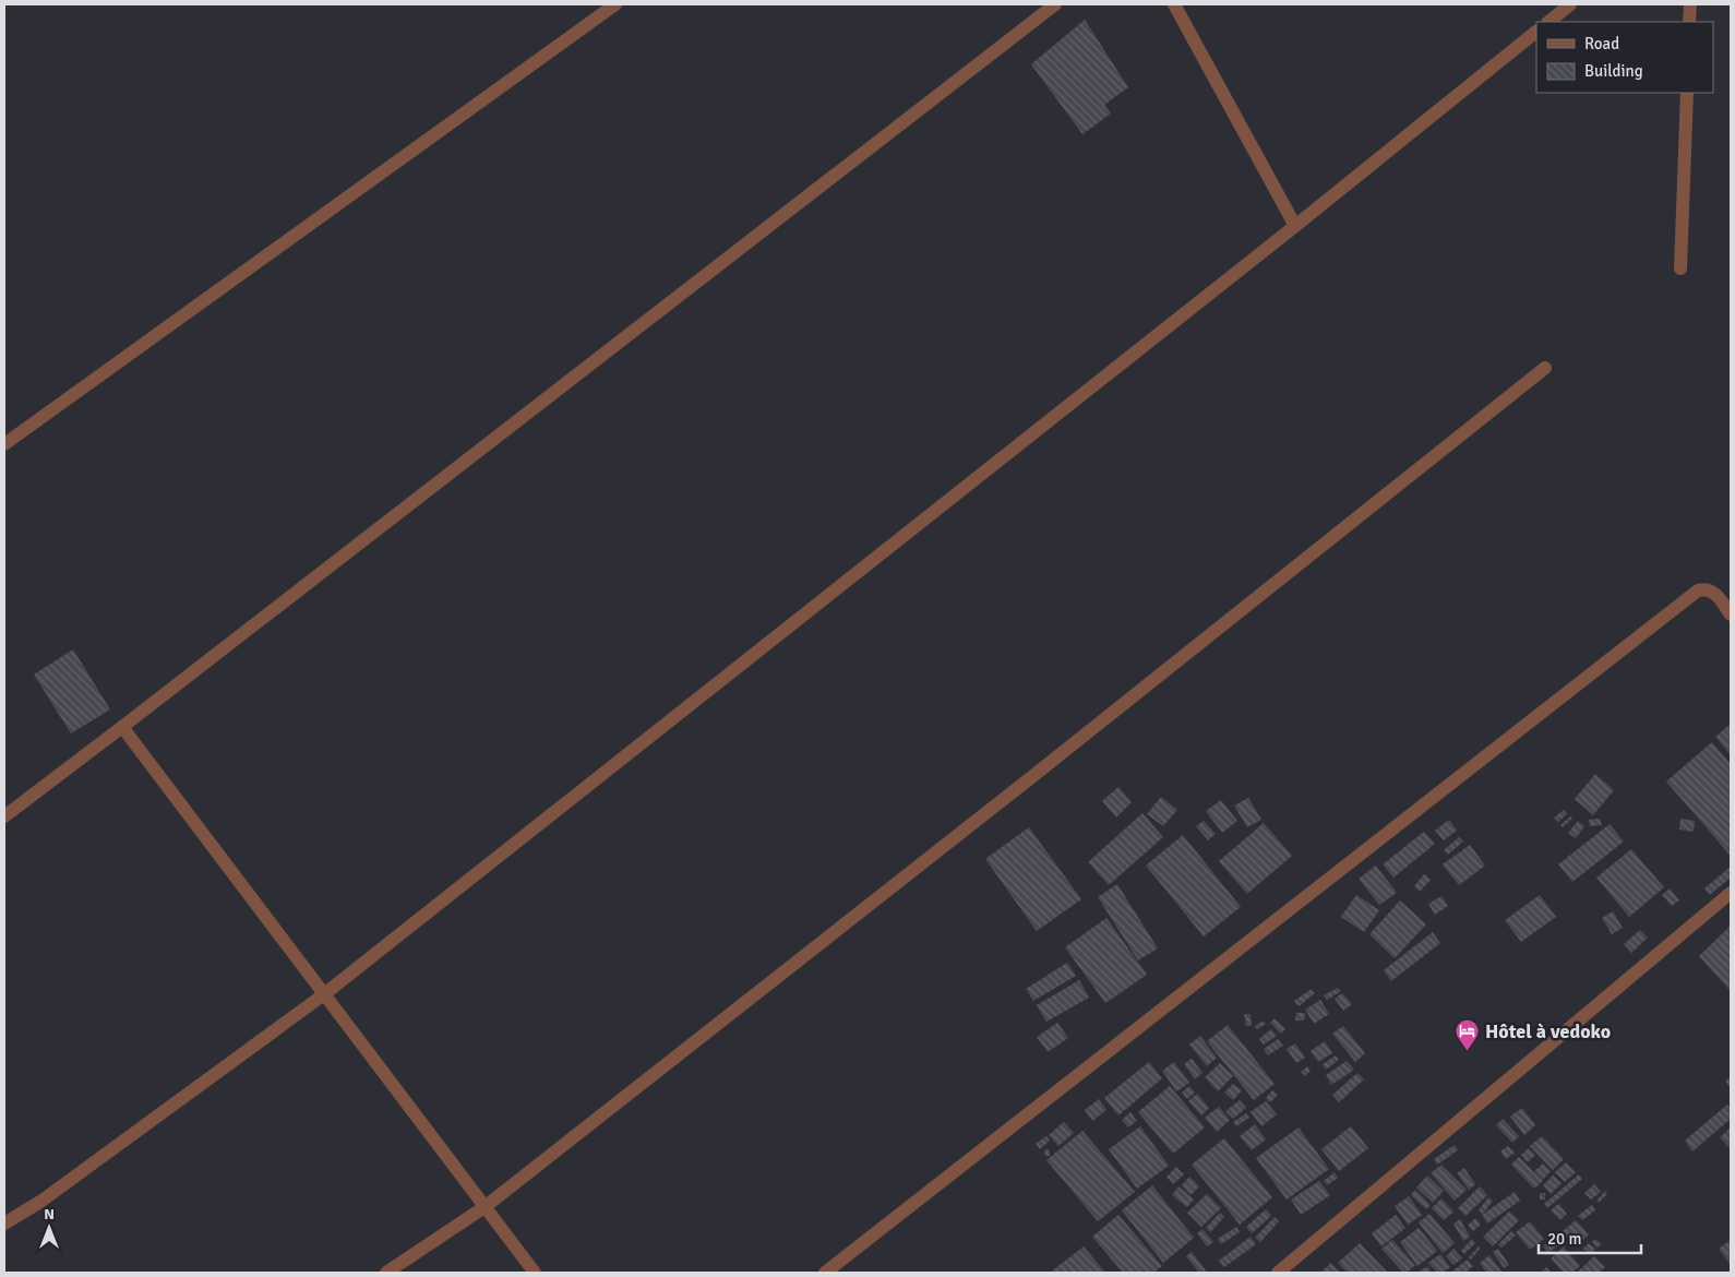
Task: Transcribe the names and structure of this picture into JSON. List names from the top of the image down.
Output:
{
  "places": {
    "hotel": ["Hôtel à vedoko"]
  },
  "legend": ["Road", "Building"],
  "scale_bar": "20 m",
  "north": "top"
}
